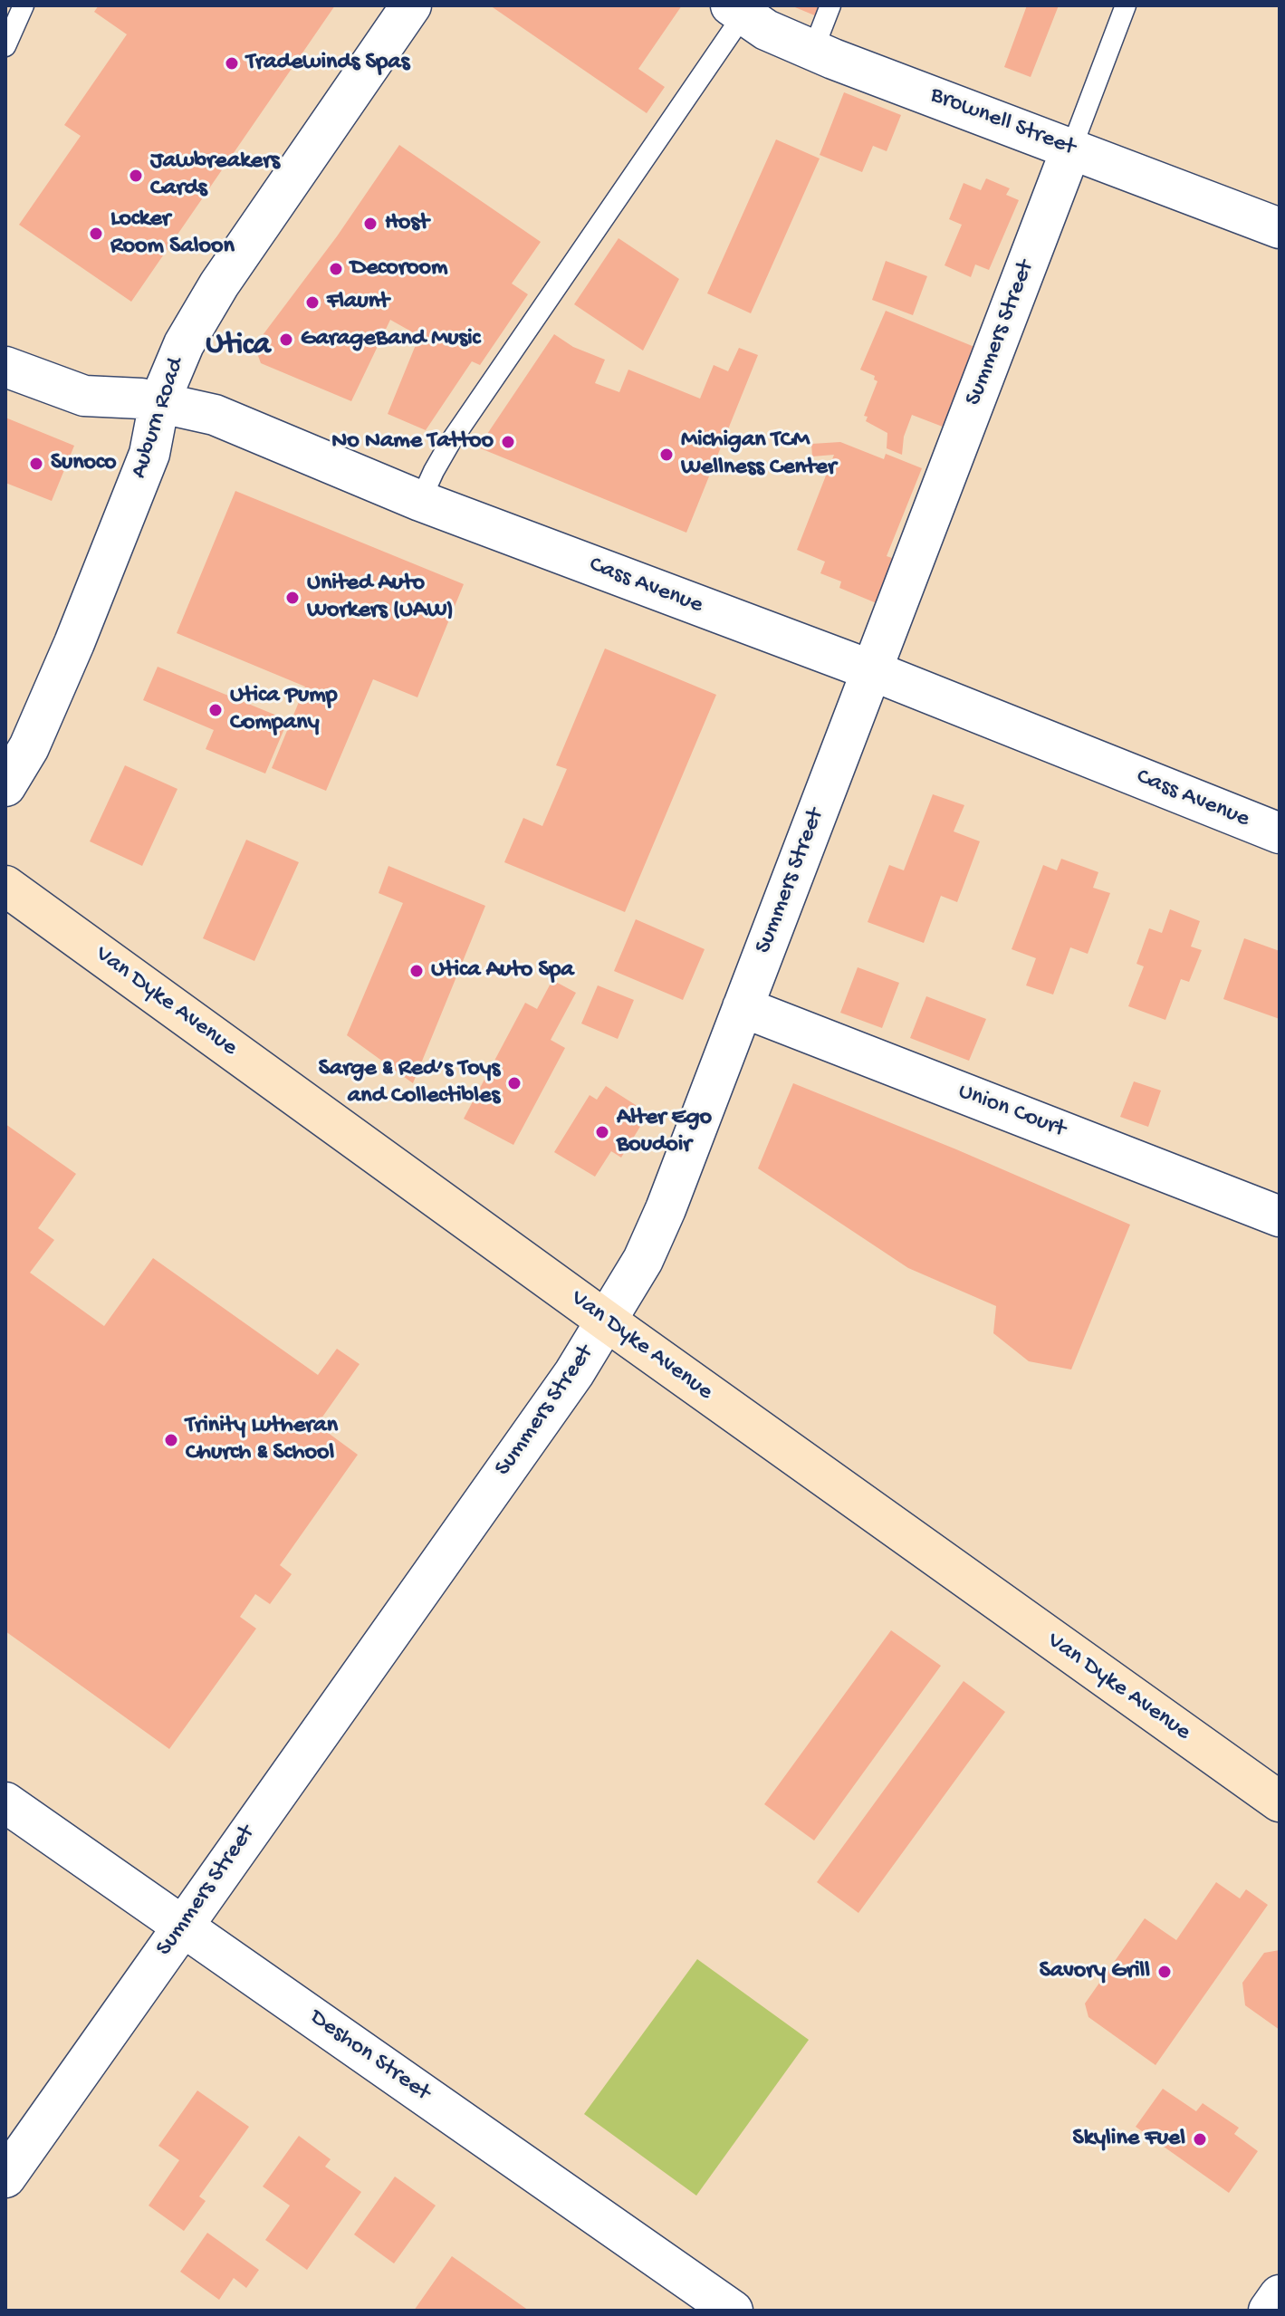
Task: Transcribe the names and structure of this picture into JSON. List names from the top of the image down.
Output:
{
  "streets": {
    "main road": ["Van Dyke Avenue"],
    "street": [
      "Brownell Street",
      "Summers Street",
      "Auburn Road",
      "Cass Avenue",
      "Union Court",
      "Deshon Street"
    ]
  },
  "crossings": [
    ["Brownell Street", "Summers Street"],
    ["Summers Street", "Cass Avenue"],
    ["Summers Street", "Van Dyke Avenue"],
    ["Summers Street", "Union Court"],
    ["Summers Street", "Deshon Street"],
    ["Auburn Road", "Cass Avenue"]
  ],
  "districts": ["Utica"],
  "places": [
    "Tradewinds Spas",
    "Jawbreakers Cards",
    "Host",
    "Locker Room Saloon",
    "Decoroom",
    "Flaunt",
    "GarageBand Music",
    "No Name Tattoo",
    "Michigan TCM Wellness Center",
    "Sunoco",
    "United Auto Workers (UAW)",
    "Utica Pump Company",
    "Utica Auto Spa",
    "Sarge & Red’s Toys and Collectibles",
    "Alter Ego Boudoir",
    "Trinity Lutheran Church & School",
    "Savory Grill",
    "Skyline Fuel"
  ]
}
